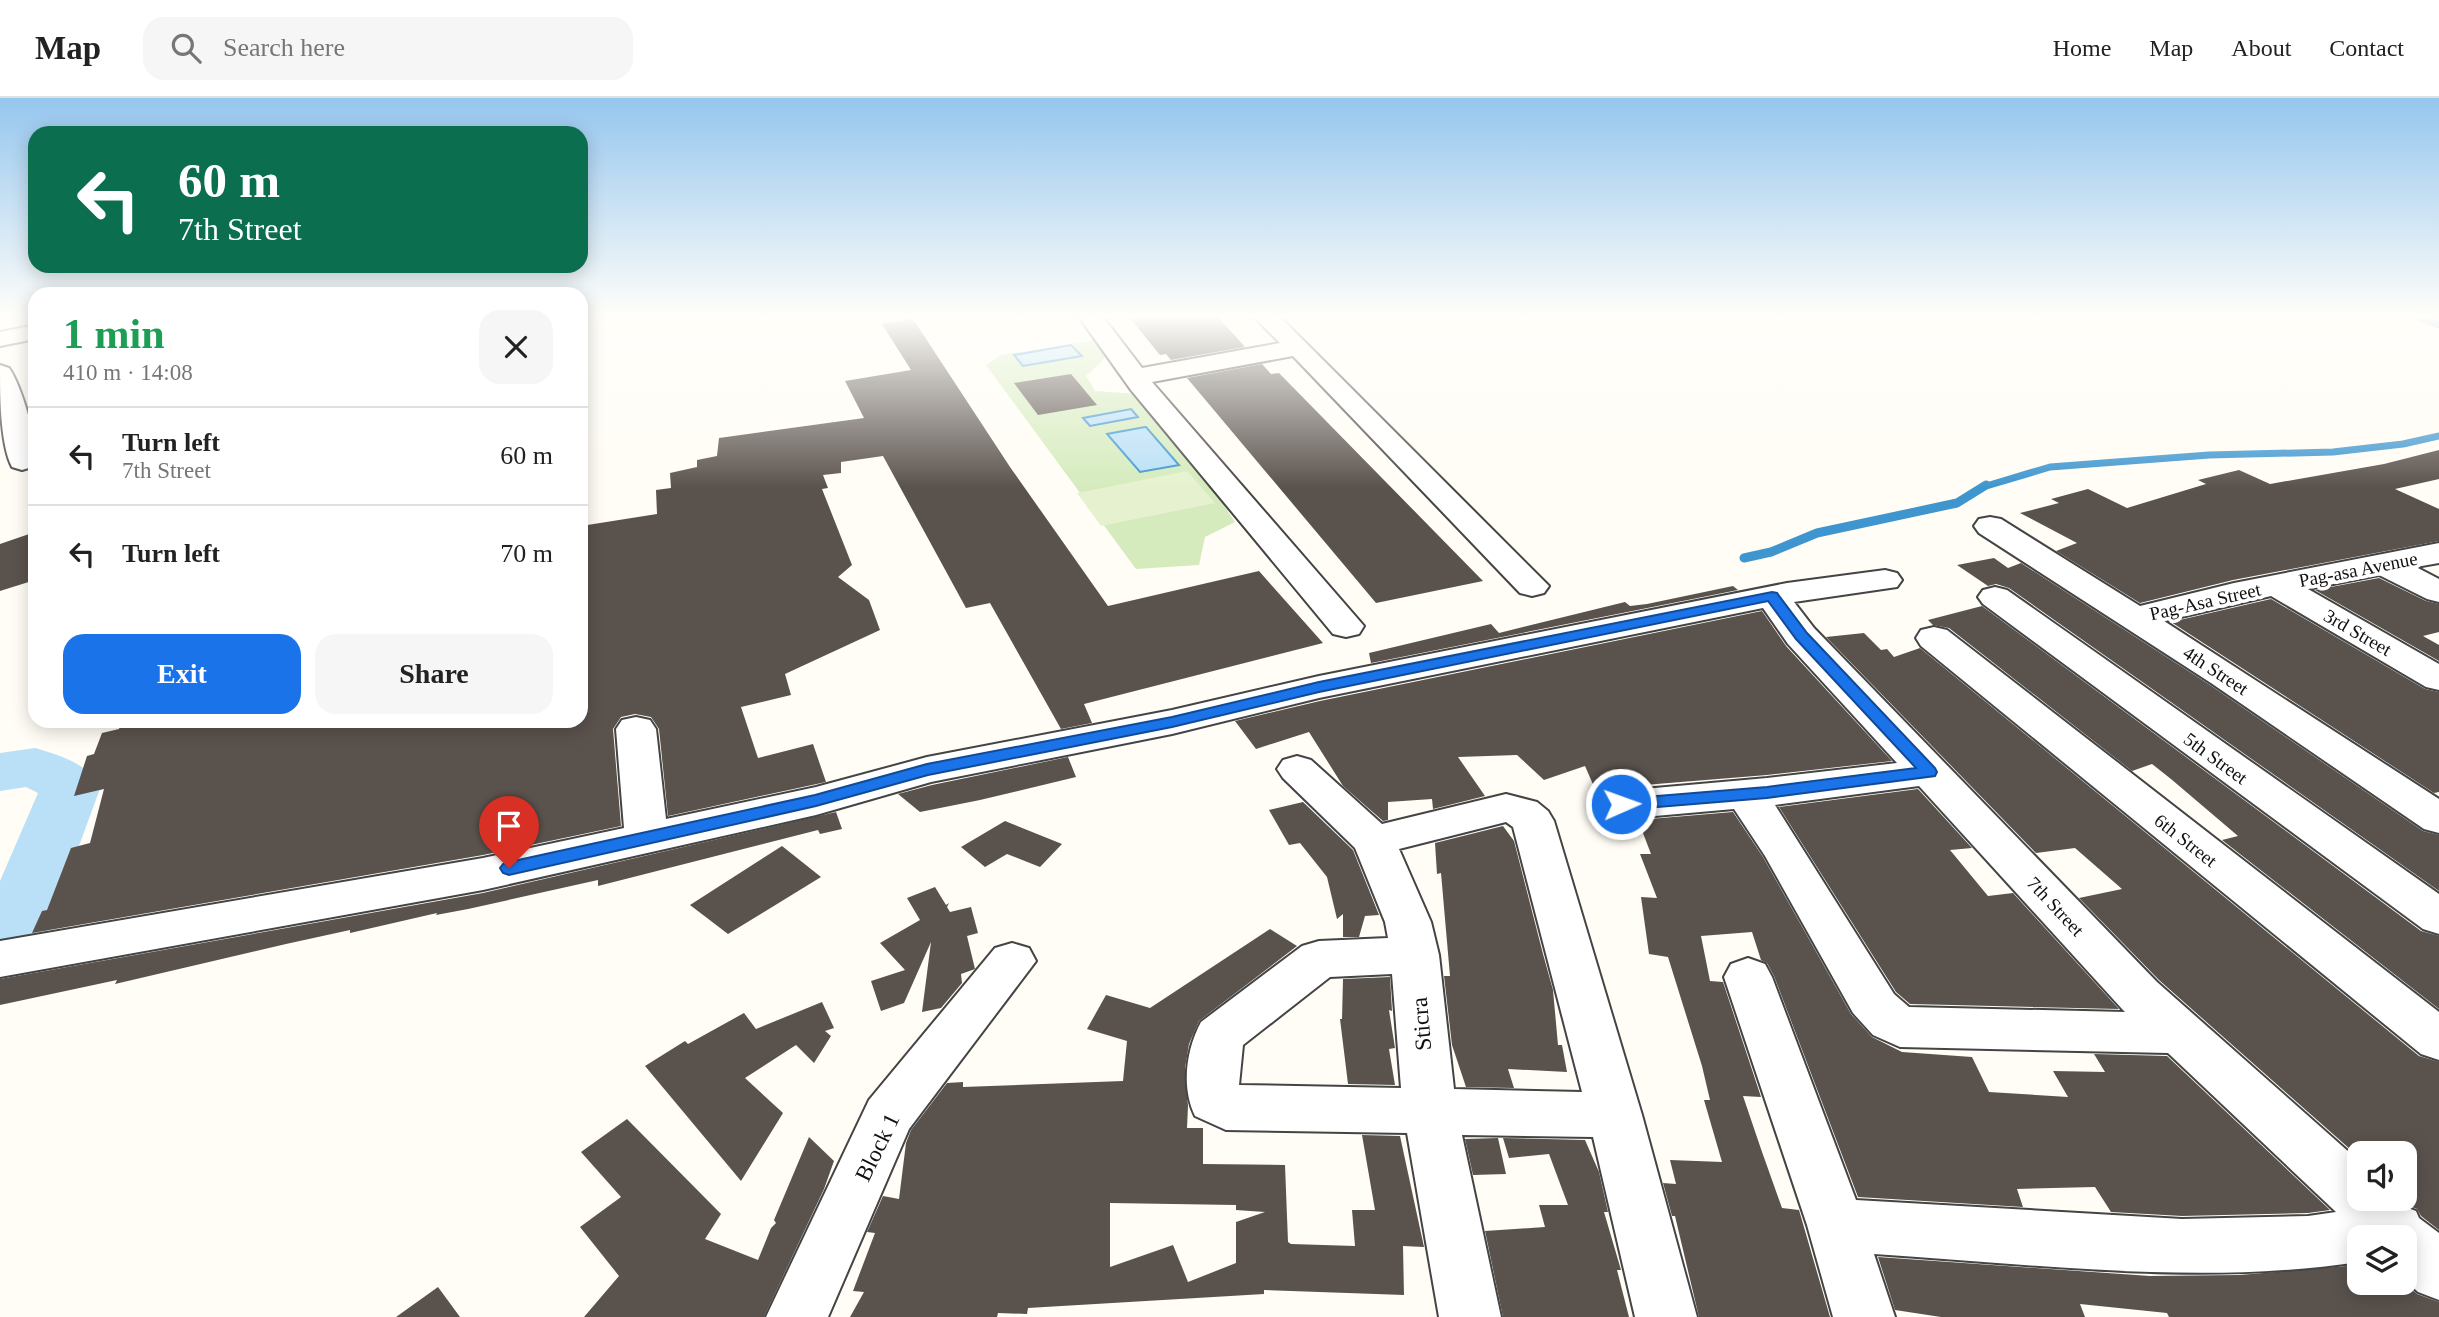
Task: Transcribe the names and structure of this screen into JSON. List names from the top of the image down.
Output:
{
  "streets": {
    "street": [
      "Pag-asa Avenue",
      "Pag-Asa Street",
      "3rd Street",
      "4th Street",
      "5th Street",
      "6th Street",
      "7th Street",
      "Sticra",
      "Block 1"
    ]
  },
  "crossings": [
    ["Pag-asa Avenue", "Pag-Asa Street"],
    ["Pag-asa Avenue", "3rd Street"],
    ["Pag-Asa Street", "3rd Street"],
    ["Pag-Asa Street", "4th Street"]
  ],
  "page": {
    "header": "Map",
    "search": "Search here",
    "nav": [
      "Home",
      "Map",
      "About",
      "Contact"
    ],
    "turn": ["60 m", "7th Street"],
    "heading": ["1 min", "410 m · 14:08"],
    "list": [
      {
        "name": "Turn left",
        "note": "7th Street",
        "value": "60 m"
      },
      {
        "name": "Turn left",
        "value": "70 m"
      }
    ],
    "buttons": ["Exit", "Share"]
  }
}
